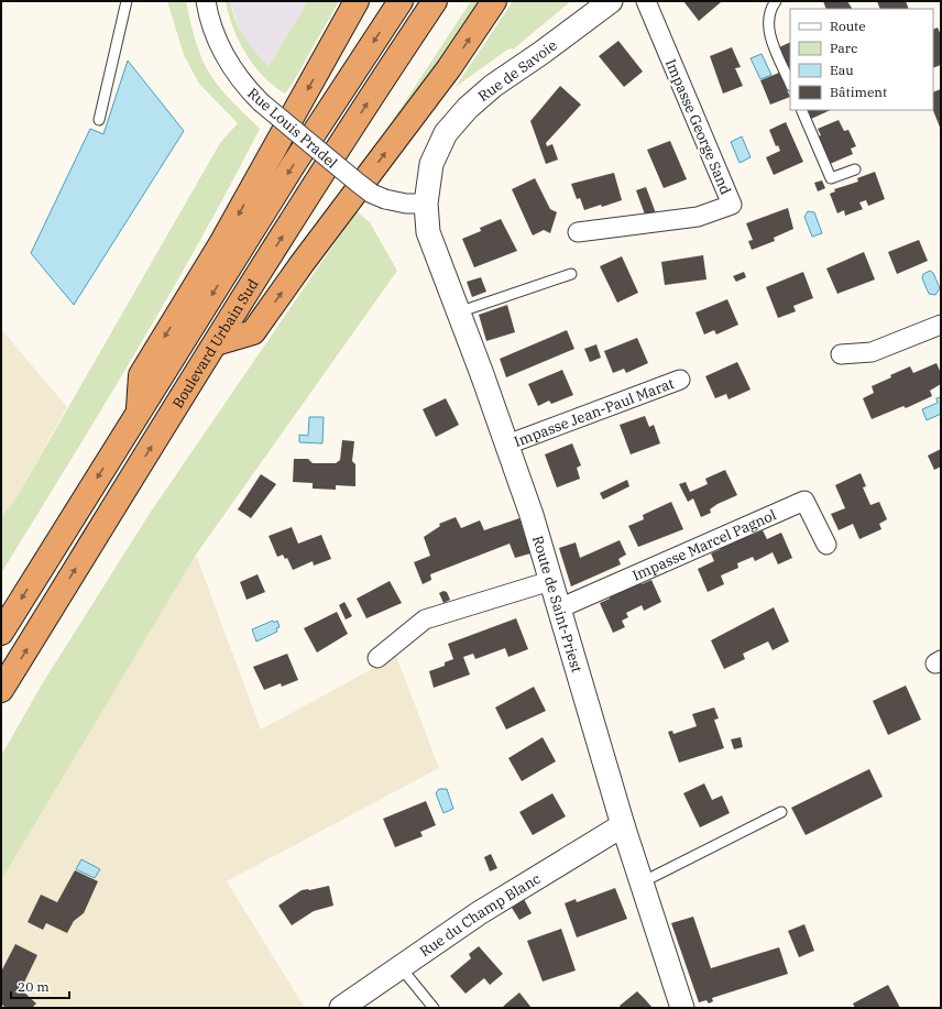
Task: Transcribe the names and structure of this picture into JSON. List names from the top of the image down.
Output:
{
  "streets": {
    "highway": ["Boulevard Urbain Sud"],
    "street": [
      "Rue de Savoie",
      "Impasse George Sand",
      "Rue Louis Pradel",
      "Impasse Jean-Paul Marat",
      "Impasse Marcel Pagnol",
      "Route de Saint-Priest",
      "Rue du Champ Blanc"
    ]
  },
  "crossings": [
    ["Rue de Savoie", "Rue Louis Pradel"],
    ["Rue de Savoie", "Route de Saint-Priest"],
    ["Rue Louis Pradel", "Route de Saint-Priest"],
    ["Impasse Jean-Paul Marat", "Route de Saint-Priest"],
    ["Impasse Marcel Pagnol", "Route de Saint-Priest"],
    ["Route de Saint-Priest", "Rue du Champ Blanc"]
  ],
  "legend": [
    "Route",
    "Parc",
    "Eau",
    "Bâtiment"
  ],
  "scale_bar": "20 m"
}
